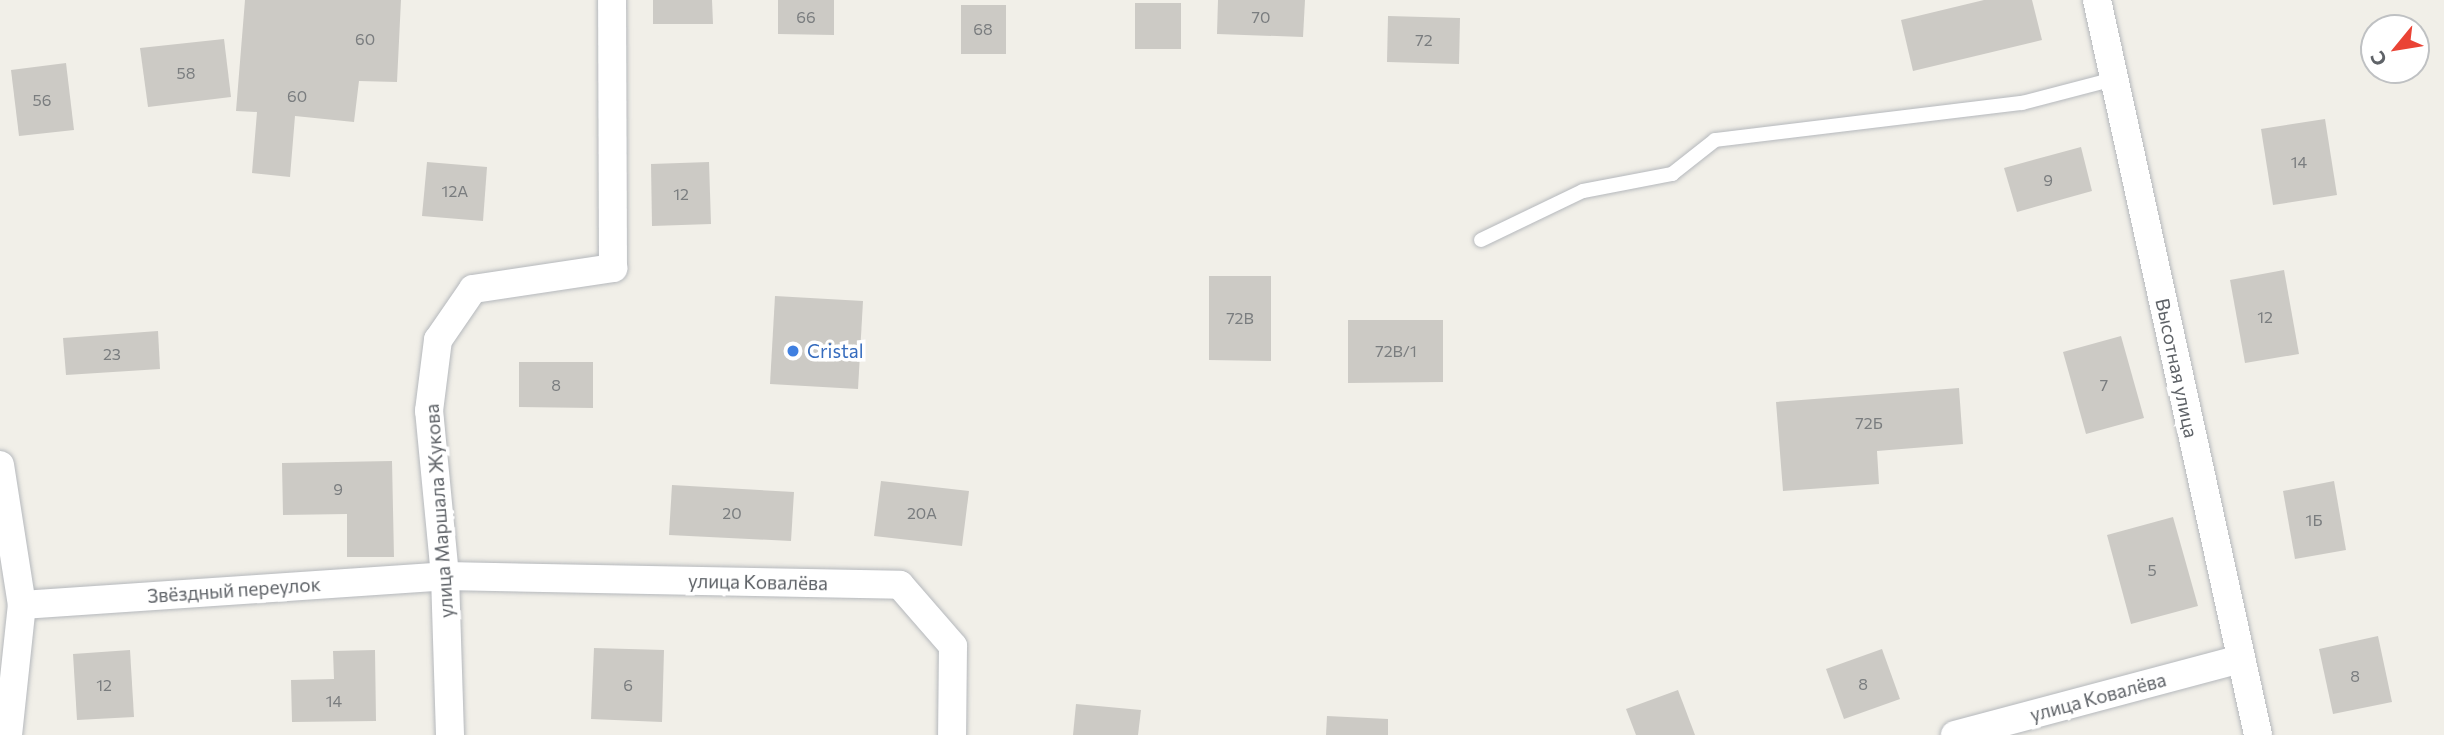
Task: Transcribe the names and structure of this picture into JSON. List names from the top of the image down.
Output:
{
  "streets": {
    "street": [
      "Высотная улица",
      "улица Маршала Жукова",
      "улица Ковалёва",
      "Звёздный переулок"
    ]
  },
  "crossings": [
    ["Высотная улица", "улица Ковалёва"],
    ["улица Маршала Жукова", "улица Ковалёва"],
    ["улица Маршала Жукова", "Звёздный переулок"],
    ["улица Ковалёва", "Звёздный переулок"]
  ],
  "places": ["Cristal"],
  "house_numbers": [
    "66",
    "70",
    "68",
    "60",
    "72",
    "58",
    "60",
    "56",
    "14",
    "9",
    "12А",
    "12",
    "12",
    "72В",
    "72В/1",
    "23",
    "8",
    "7",
    "72Б",
    "9",
    "20",
    "20А",
    "1Б",
    "5",
    "8",
    "8",
    "12",
    "6",
    "14"
  ],
  "north": "bottom left"
}
